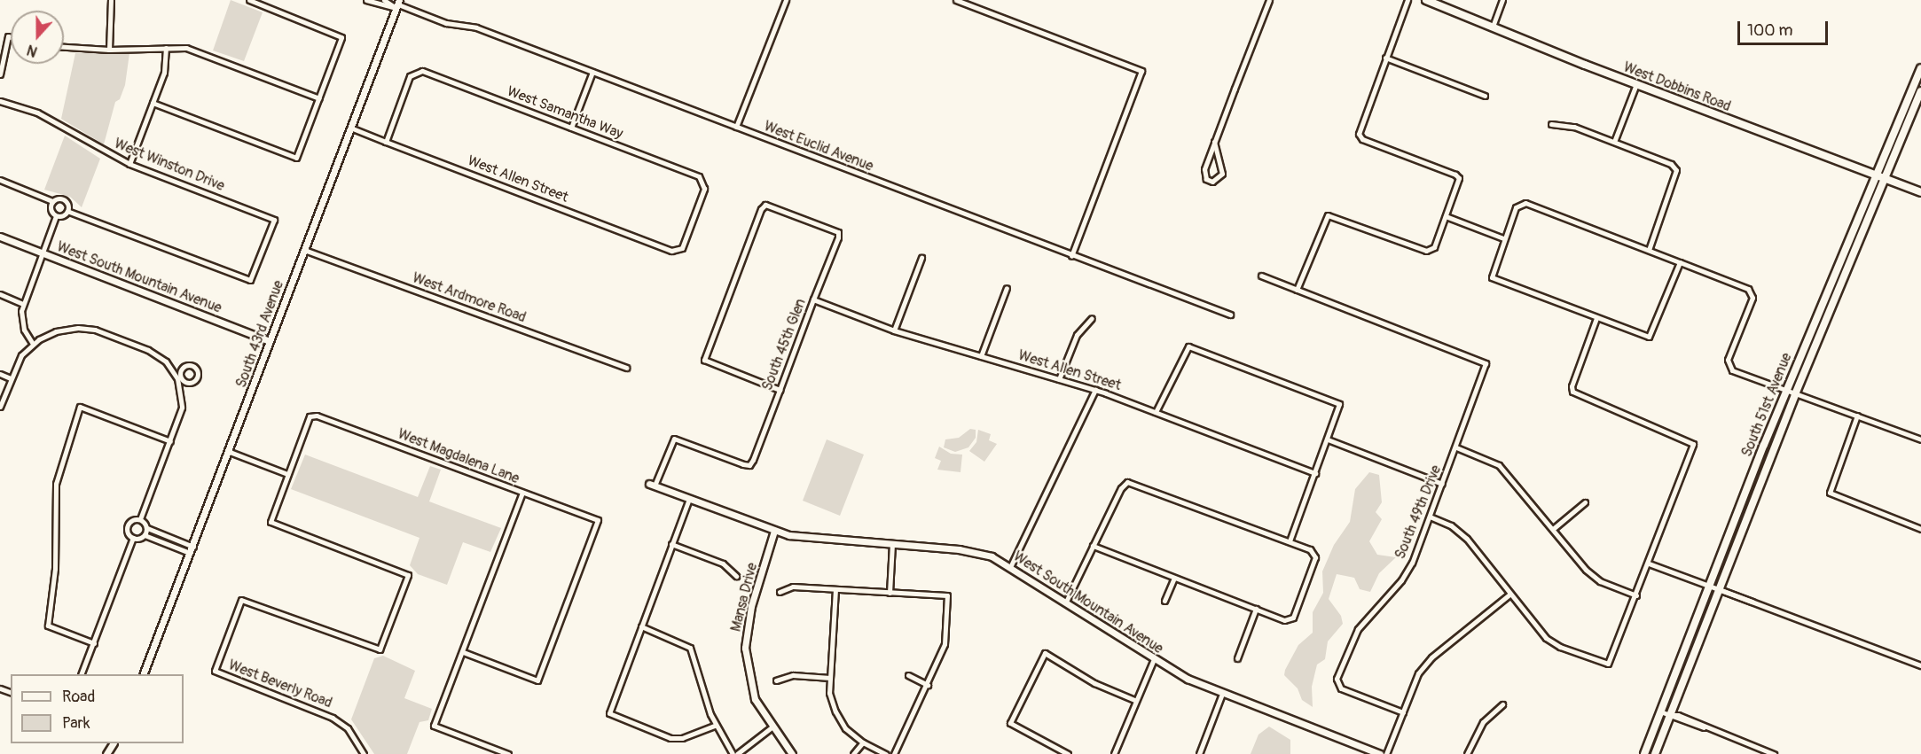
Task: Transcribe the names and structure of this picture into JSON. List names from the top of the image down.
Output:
{
  "streets": {
    "main road": ["West Dobbins Road", "South 51st Avenue"],
    "street": [
      "West Samantha Way",
      "West Euclid Avenue",
      "West Winston Drive",
      "West Allen Street",
      "West South Mountain Avenue",
      "West Ardmore Road",
      "South 43rd Avenue",
      "South 45th Glen",
      "West Magdalena Lane",
      "South 49th Drive",
      "Mansa Drive",
      "West Beverly Road"
    ]
  },
  "crossings": [
    ["West Dobbins Road", "South 51st Avenue"],
    ["West Samantha Way", "West Allen Street"],
    ["West Euclid Avenue", "South 43rd Avenue"],
    ["West Allen Street", "South 43rd Avenue"],
    ["West Allen Street", "South 45th Glen"],
    ["West South Mountain Avenue", "South 43rd Avenue"],
    ["West South Mountain Avenue", "South 45th Glen"],
    ["West South Mountain Avenue", "Mansa Drive"],
    ["West Ardmore Road", "South 43rd Avenue"],
    ["West Magdalena Lane", "West Beverly Road"]
  ],
  "legend": ["Road", "Park"],
  "scale_bar": "100 m",
  "north": "bottom"
}
